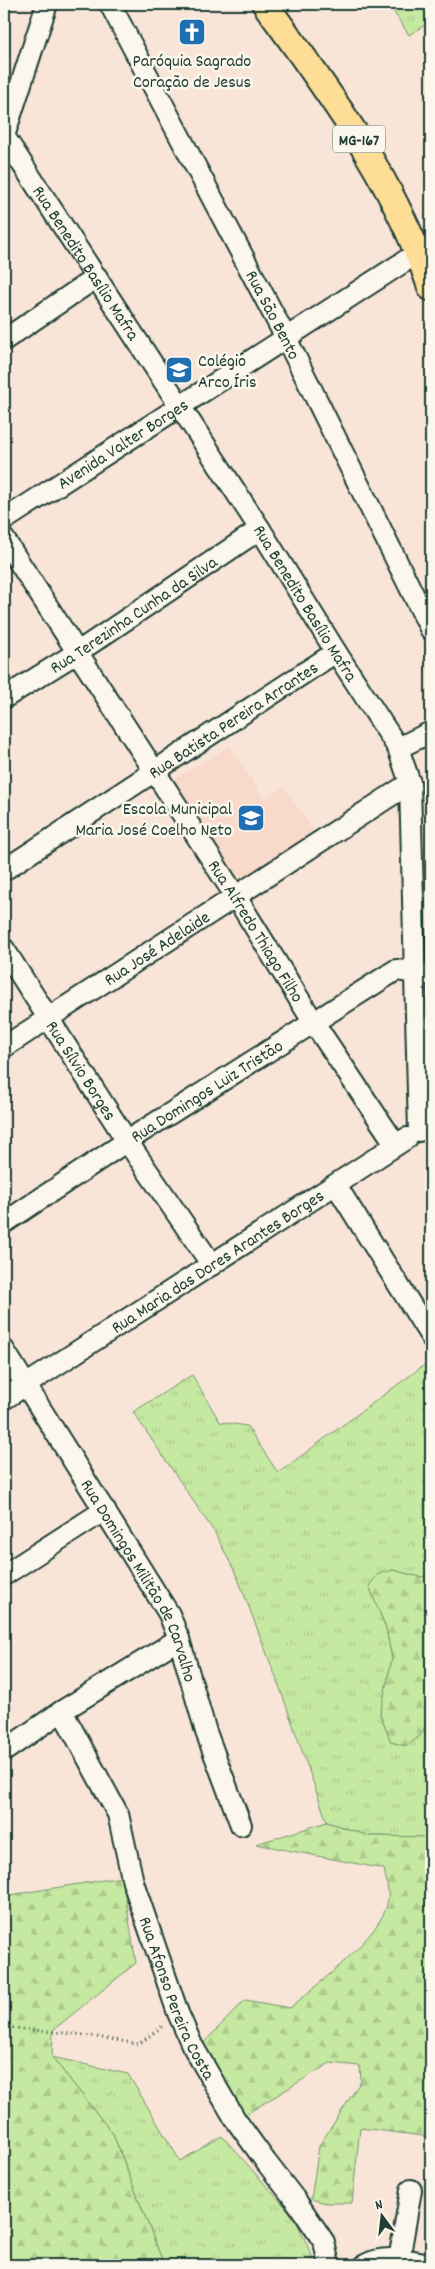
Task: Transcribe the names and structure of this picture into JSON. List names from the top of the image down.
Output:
{
  "streets": {
    "main road": ["MG-167"],
    "street": [
      "Rua Benedito Basílio Mafra",
      "Rua São Bento",
      "Avenida Valter Borges",
      "Rua Terezinha Cunha da Silva",
      "Rua Batista Pereira Arrantes",
      "Rua Alfredo Thiago Filho",
      "Rua José Adelaide",
      "Rua Sílvio Borges",
      "Rua Domingos Luiz Tristão",
      "Rua Maria das Dores Arantes Borges",
      "Rua Domingos Militão de Carvalho",
      "Rua Afonso Pereira Costa"
    ]
  },
  "crossings": [
    ["MG-167", "Avenida Valter Borges"],
    ["Rua Benedito Basílio Mafra", "Avenida Valter Borges"],
    ["Rua Benedito Basílio Mafra", "Rua Terezinha Cunha da Silva"],
    ["Rua Benedito Basílio Mafra", "Rua Batista Pereira Arrantes"],
    ["Rua Benedito Basílio Mafra", "Rua José Adelaide"],
    ["Rua Benedito Basílio Mafra", "Rua Domingos Luiz Tristão"],
    ["Rua Benedito Basílio Mafra", "Rua Maria das Dores Arantes Borges"],
    ["Rua São Bento", "Avenida Valter Borges"],
    ["Rua Terezinha Cunha da Silva", "Rua Alfredo Thiago Filho"],
    ["Rua Batista Pereira Arrantes", "Rua Alfredo Thiago Filho"],
    ["Rua Alfredo Thiago Filho", "Rua José Adelaide"],
    ["Rua Alfredo Thiago Filho", "Rua Domingos Luiz Tristão"],
    ["Rua Alfredo Thiago Filho", "Rua Maria das Dores Arantes Borges"],
    ["Rua José Adelaide", "Rua Sílvio Borges"],
    ["Rua Sílvio Borges", "Rua Domingos Luiz Tristão"],
    ["Rua Sílvio Borges", "Rua Maria das Dores Arantes Borges"],
    ["Rua Maria das Dores Arantes Borges", "Rua Domingos Militão de Carvalho"]
  ],
  "places": {
    "church": ["Paróquia Sagrado Coração de Jesus"],
    "school or university": ["Colégio Arco Íris", "Escola Municipal Maria José Coelho Neto"]
  },
  "north": "top"
}
